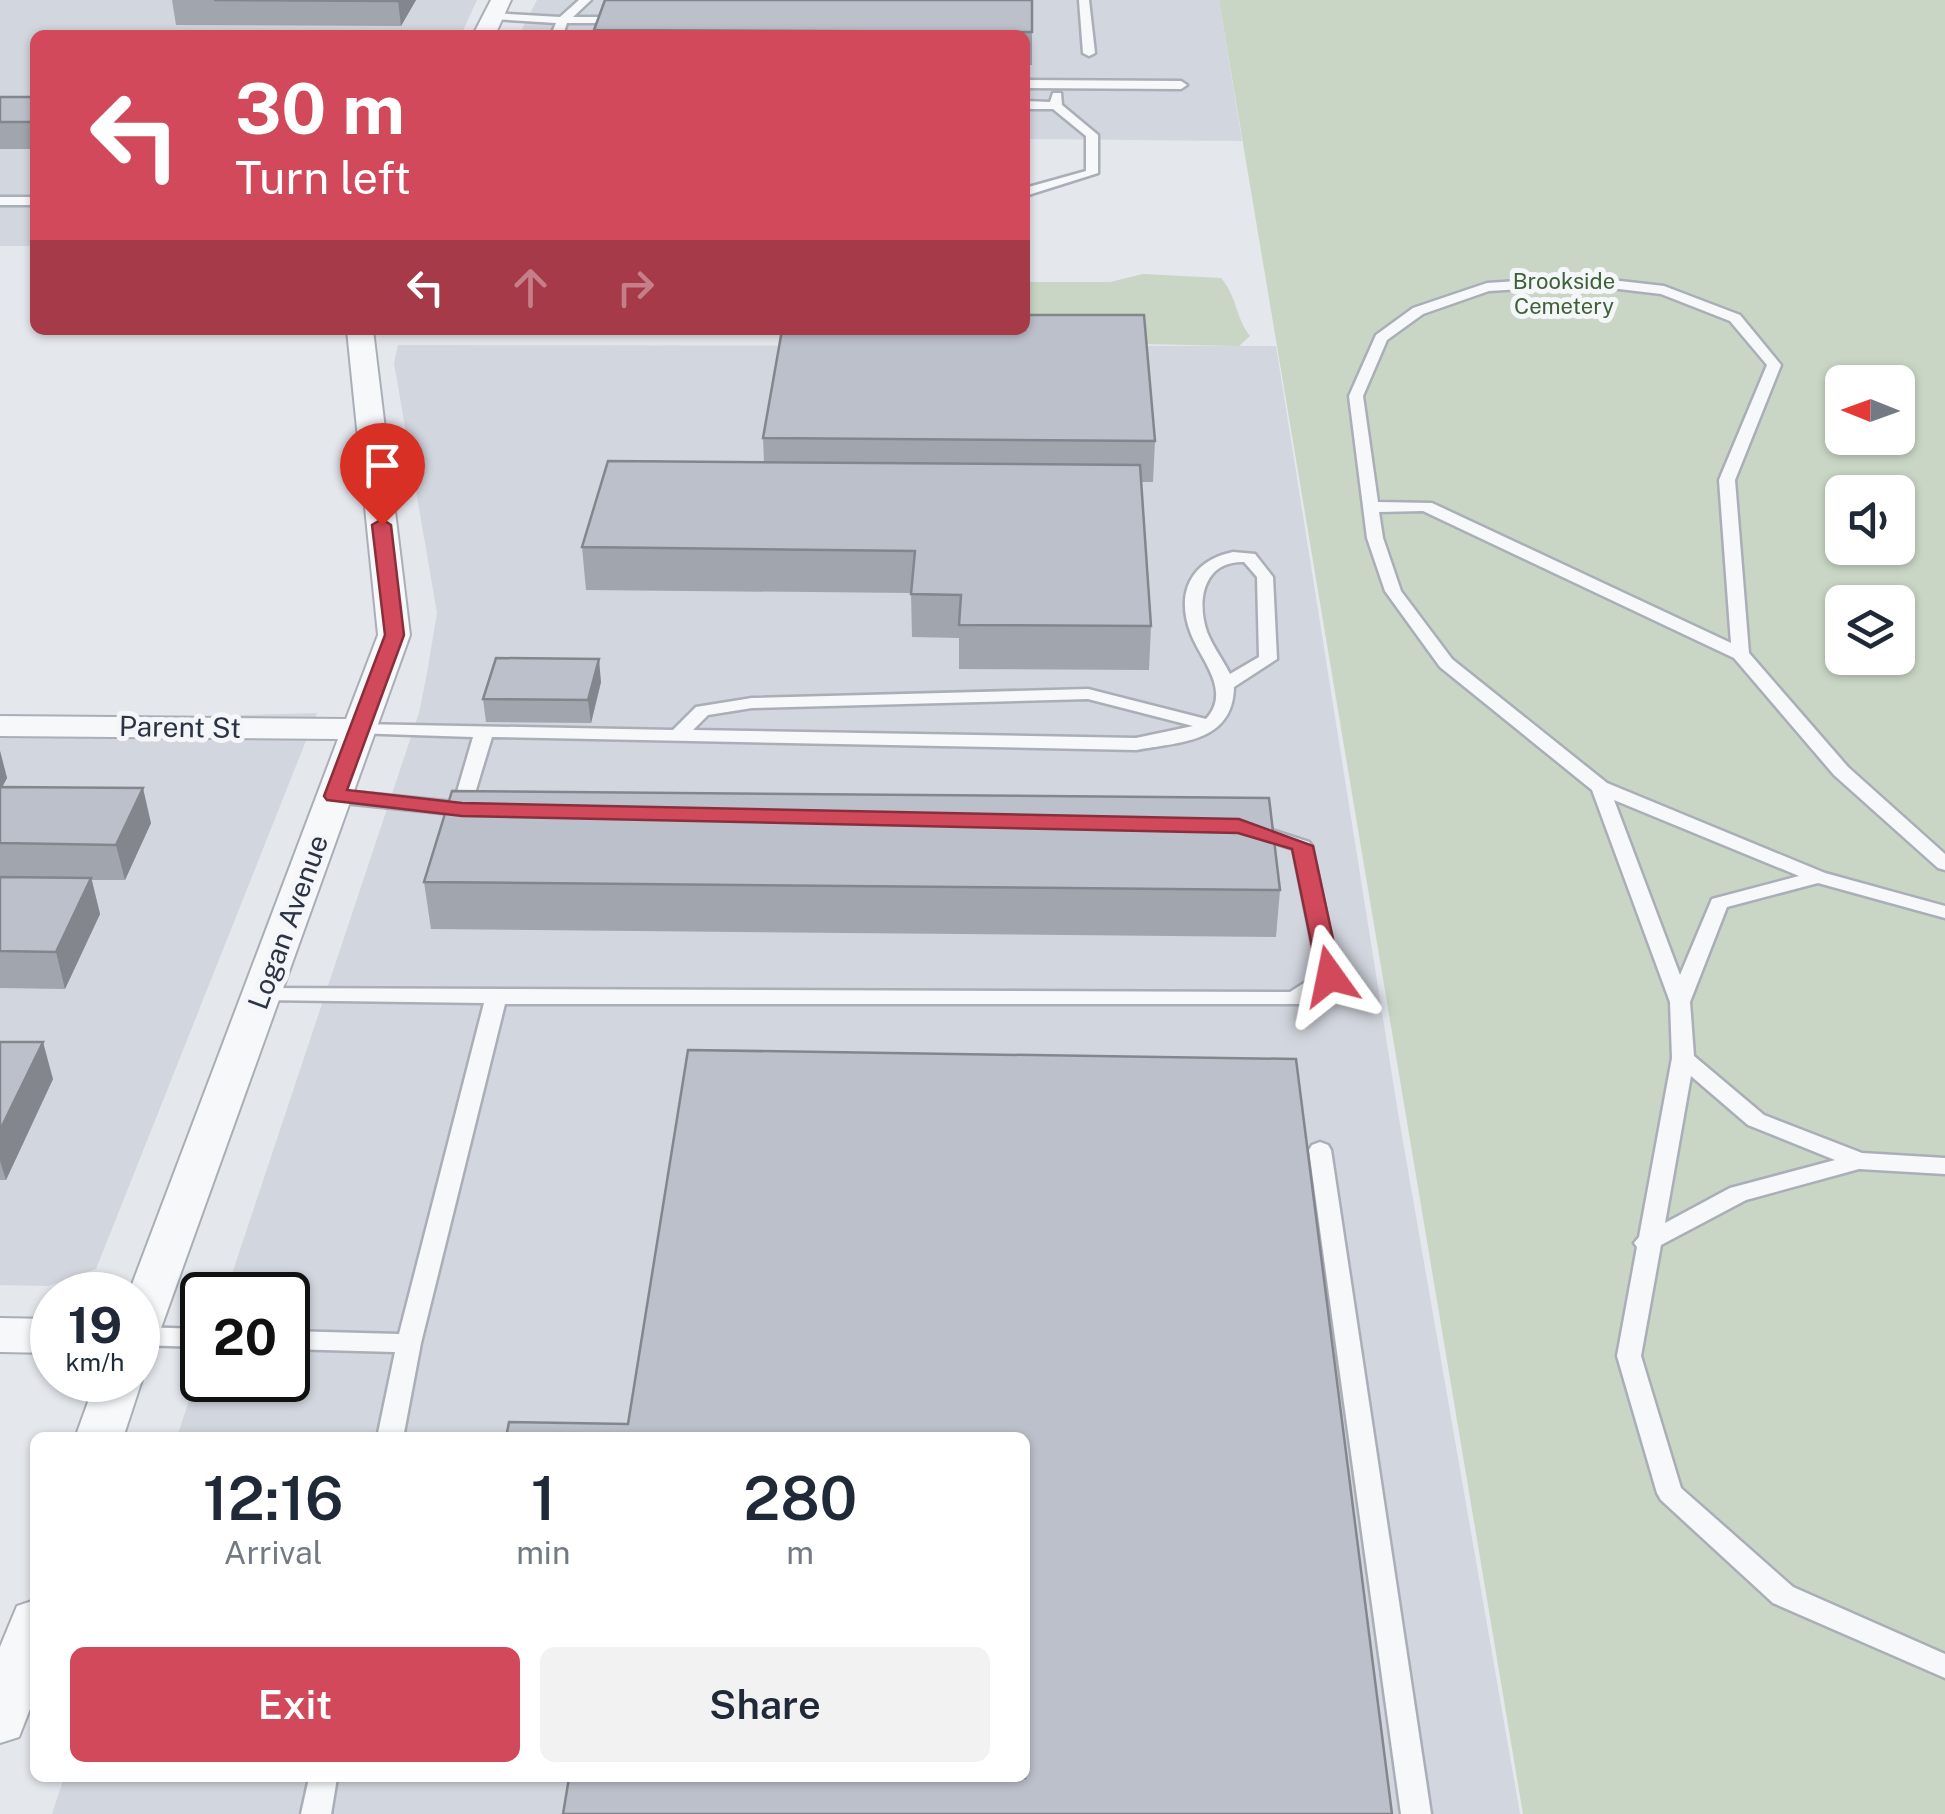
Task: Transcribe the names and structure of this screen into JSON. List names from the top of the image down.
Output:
{
  "streets": {
    "street": ["Parent St", "Logan Avenue"]
  },
  "crossings": [
    ["Parent St", "Logan Avenue"]
  ],
  "parks": ["Brookside Cemetery"],
  "north": "left",
  "page": {
    "turn": ["30 m", "Turn left"],
    "speed": "19 km/h",
    "limit": "20",
    "eta": [
      "12:16",
      "Arrival",
      "1",
      "min",
      "280",
      "m"
    ],
    "buttons": ["Exit", "Share"]
  }
}
